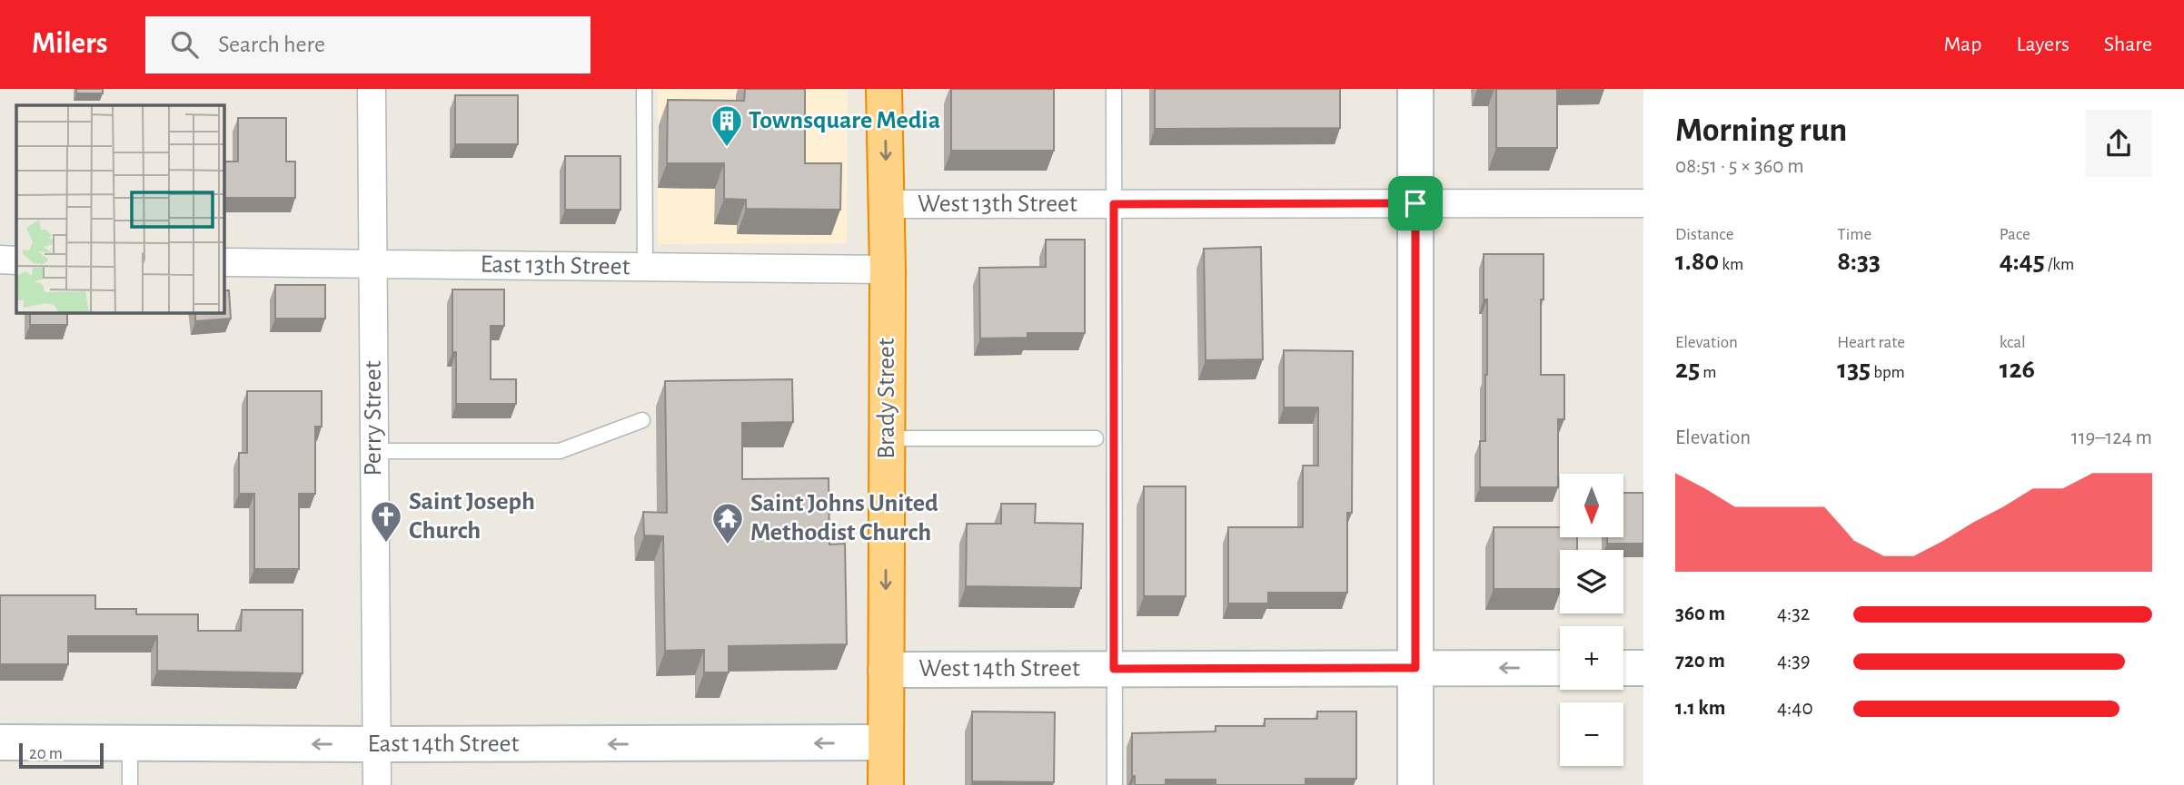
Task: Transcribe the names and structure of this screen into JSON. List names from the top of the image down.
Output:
{
  "streets": {
    "highway": ["Brady Street"],
    "street": [
      "West 13th Street",
      "East 13th Street",
      "Perry Street",
      "West 14th Street",
      "East 14th Street"
    ]
  },
  "crossings": [
    ["West 13th Street", "Brady Street"],
    ["East 13th Street", "Brady Street"],
    ["East 13th Street", "Perry Street"],
    ["Brady Street", "West 14th Street"],
    ["Brady Street", "East 14th Street"],
    ["Perry Street", "East 14th Street"]
  ],
  "one_way": ["Brady Street", "East 14th Street"],
  "places": {
    "building": ["Townsquare Media"],
    "church": ["Saint Joseph Church"],
    "temple": ["Saint Johns United Methodist Church"]
  },
  "scale_bar": "20 m",
  "north": "bottom",
  "page": {
    "header": "Milers",
    "search": "Search here",
    "nav": ["Map", "Layers", "Share"],
    "heading": ["Morning run", "08:51 · 5 × 360 m"],
    "stats": [
      ["Distance", "1.80 km"],
      ["Time", "8:33"],
      ["Pace", "4:45 /km"],
      ["Elevation", "25 m"],
      ["Heart rate", "135 bpm"],
      ["kcal", "126"]
    ],
    "chart": ["Elevation", "119–124 m"],
    "map_buttons": ["+", "−"],
    "list": [
      {
        "name": "360 m",
        "note": "4:32"
      },
      {
        "name": "720 m",
        "note": "4:39"
      },
      {
        "name": "1.1 km",
        "note": "4:40"
      }
    ],
    "scale": "20 m"
  }
}
